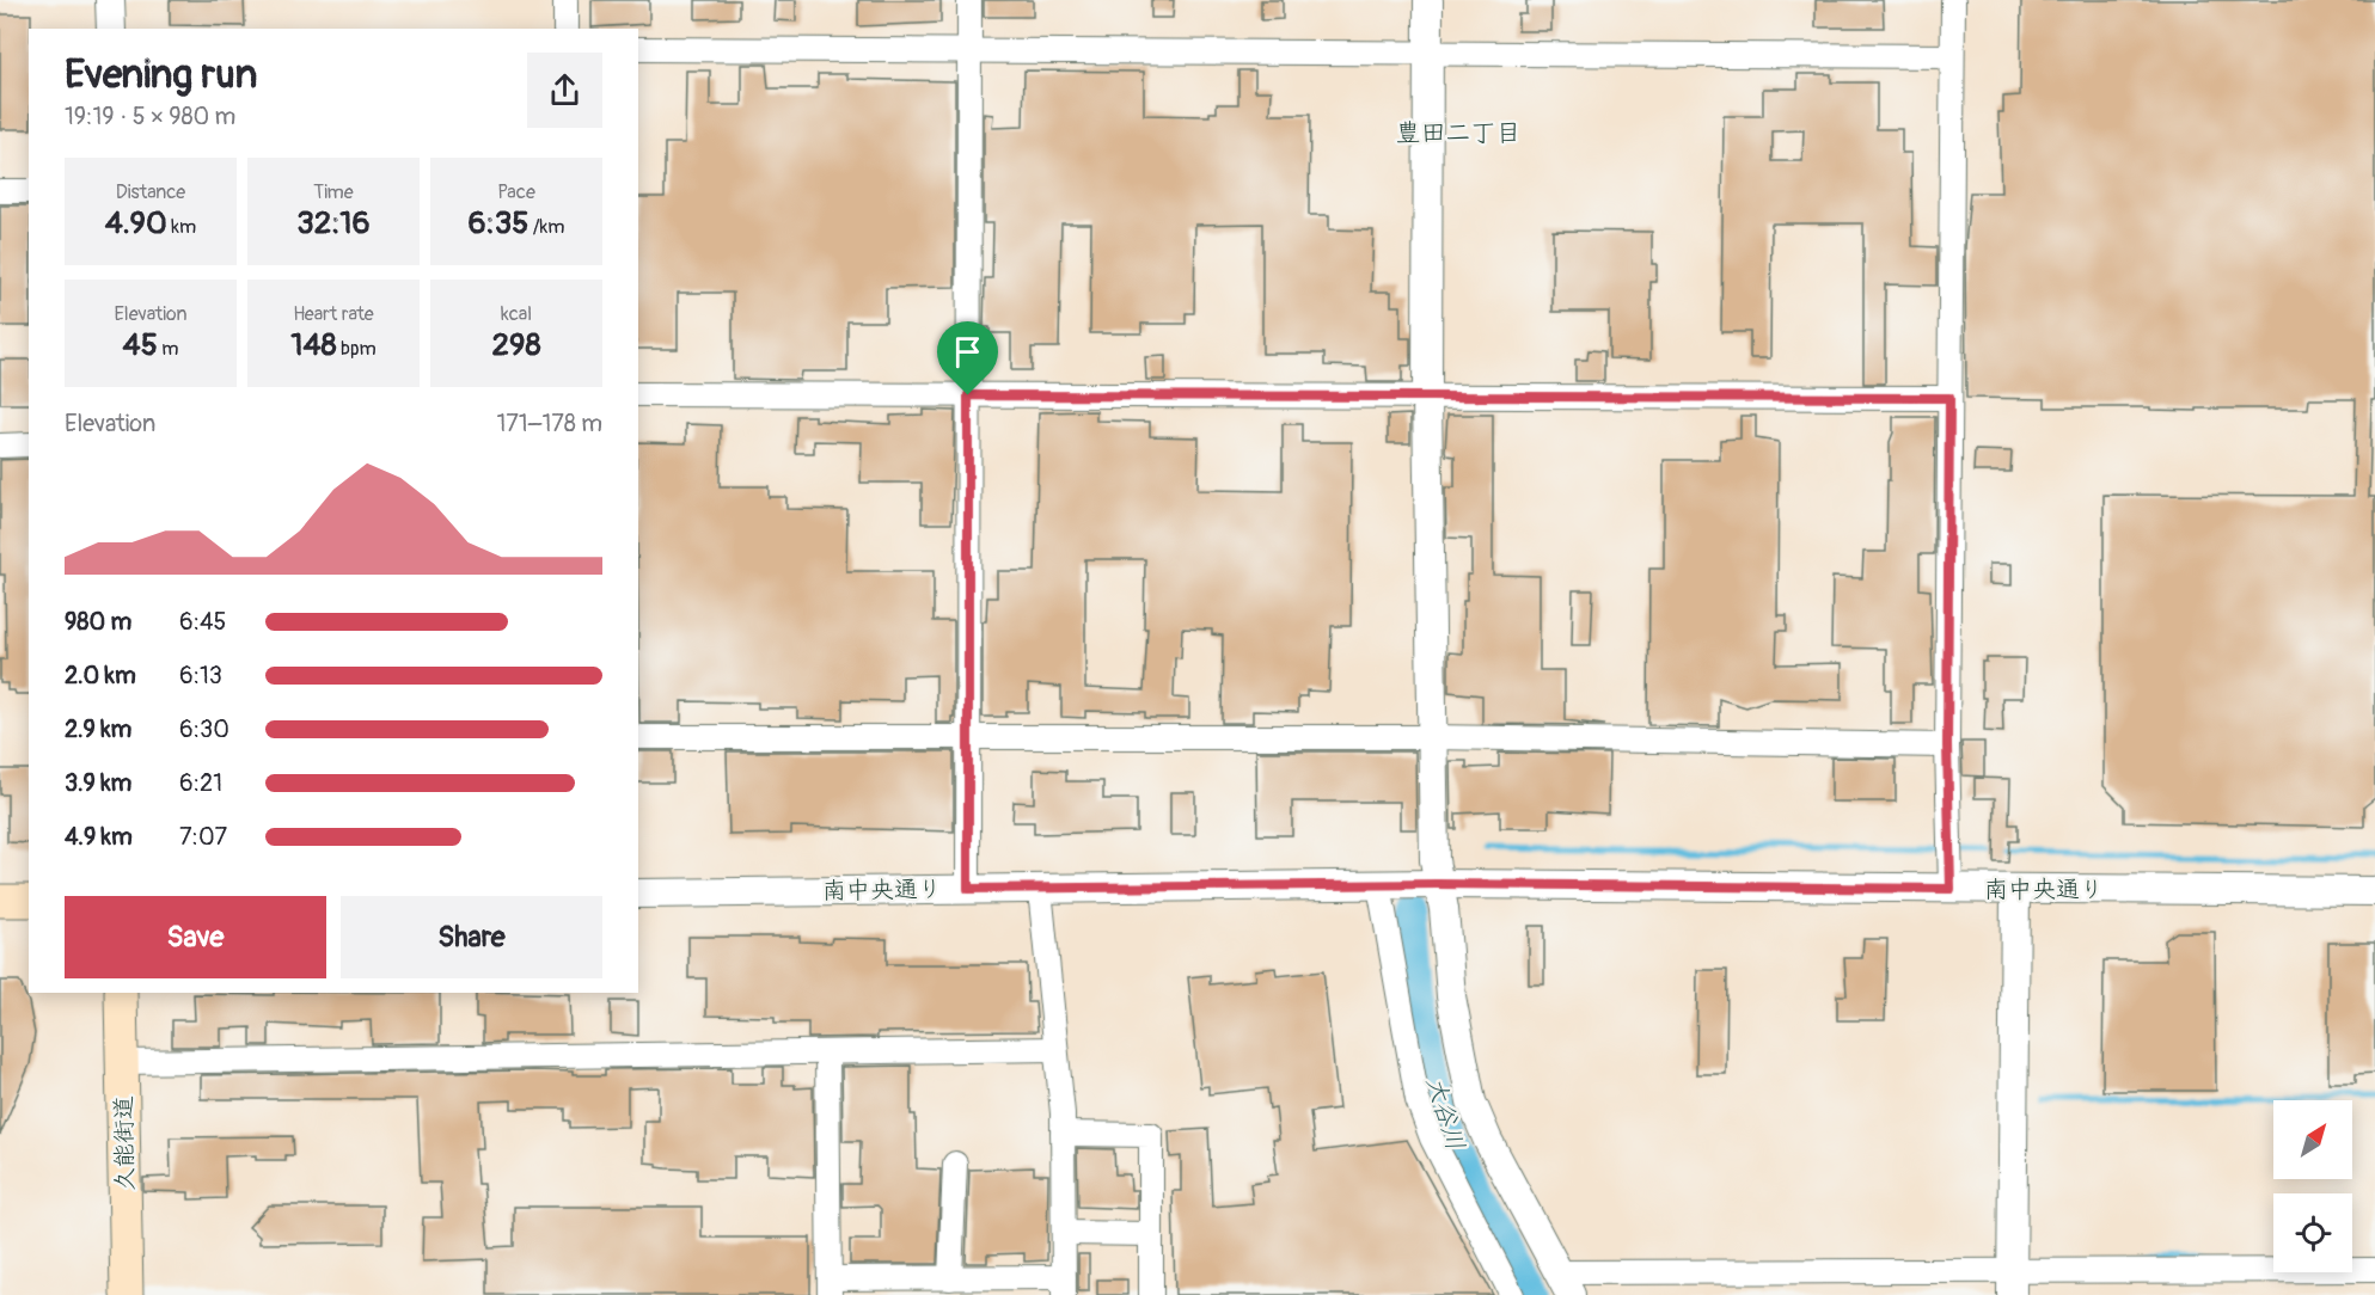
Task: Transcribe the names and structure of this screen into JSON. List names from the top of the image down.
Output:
{
  "streets": {
    "main road": ["久能街道"],
    "street": ["南中央通り"]
  },
  "districts": ["豊田二丁目"],
  "water": ["大谷川"],
  "north": "top right",
  "page": {
    "heading": ["Evening run", "19:19 · 5 × 980 m"],
    "stats": [
      ["Distance", "4.90 km"],
      ["Time", "32:16"],
      ["Pace", "6:35 /km"],
      ["Elevation", "45 m"],
      ["Heart rate", "148 bpm"],
      ["kcal", "298"]
    ],
    "chart": ["Elevation", "171–178 m"],
    "list": [
      {
        "name": "980 m",
        "note": "6:45"
      },
      {
        "name": "2.0 km",
        "note": "6:13"
      },
      {
        "name": "2.9 km",
        "note": "6:30"
      },
      {
        "name": "3.9 km",
        "note": "6:21"
      },
      {
        "name": "4.9 km",
        "note": "7:07"
      }
    ],
    "buttons": ["Save", "Share"]
  }
}
